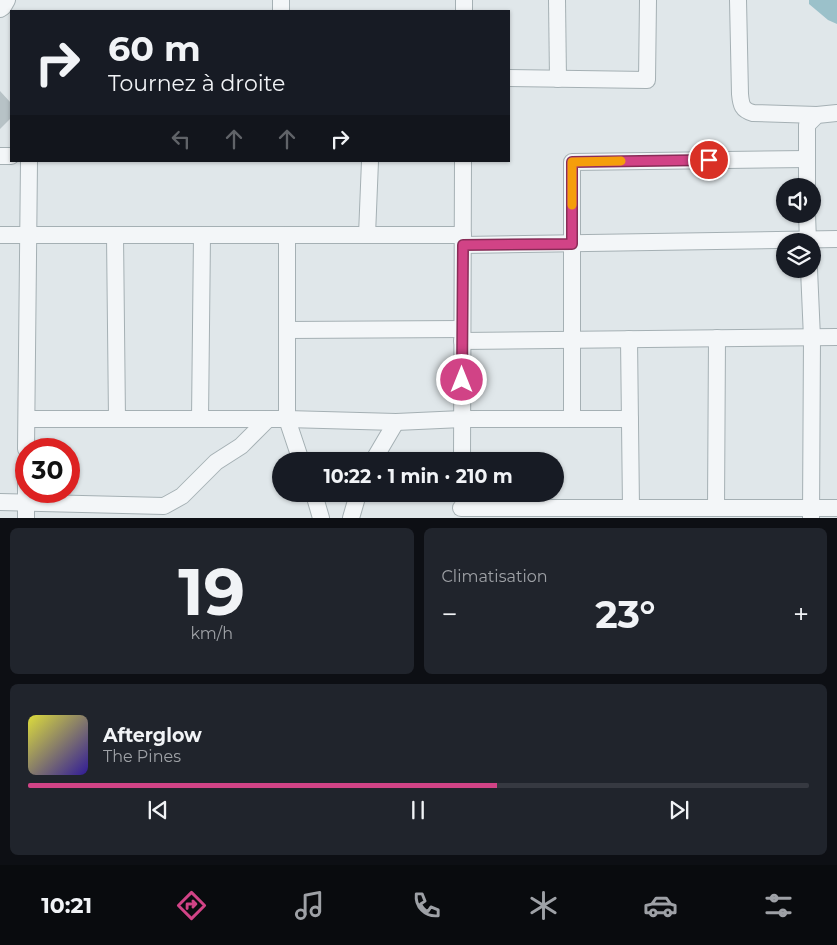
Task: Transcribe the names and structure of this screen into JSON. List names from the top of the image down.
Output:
{
  "page": {
    "turn": ["60 m", "Tournez à droite"],
    "limit": "30",
    "trip": "10:22 · 1 min · 210 m",
    "tile": [
      ["19", "km/h"],
      "Climatisation"
    ],
    "heat": ["−", "23°", "+"],
    "song": ["Afterglow", "The Pines"],
    "tabs": "10:21"
  }
}
